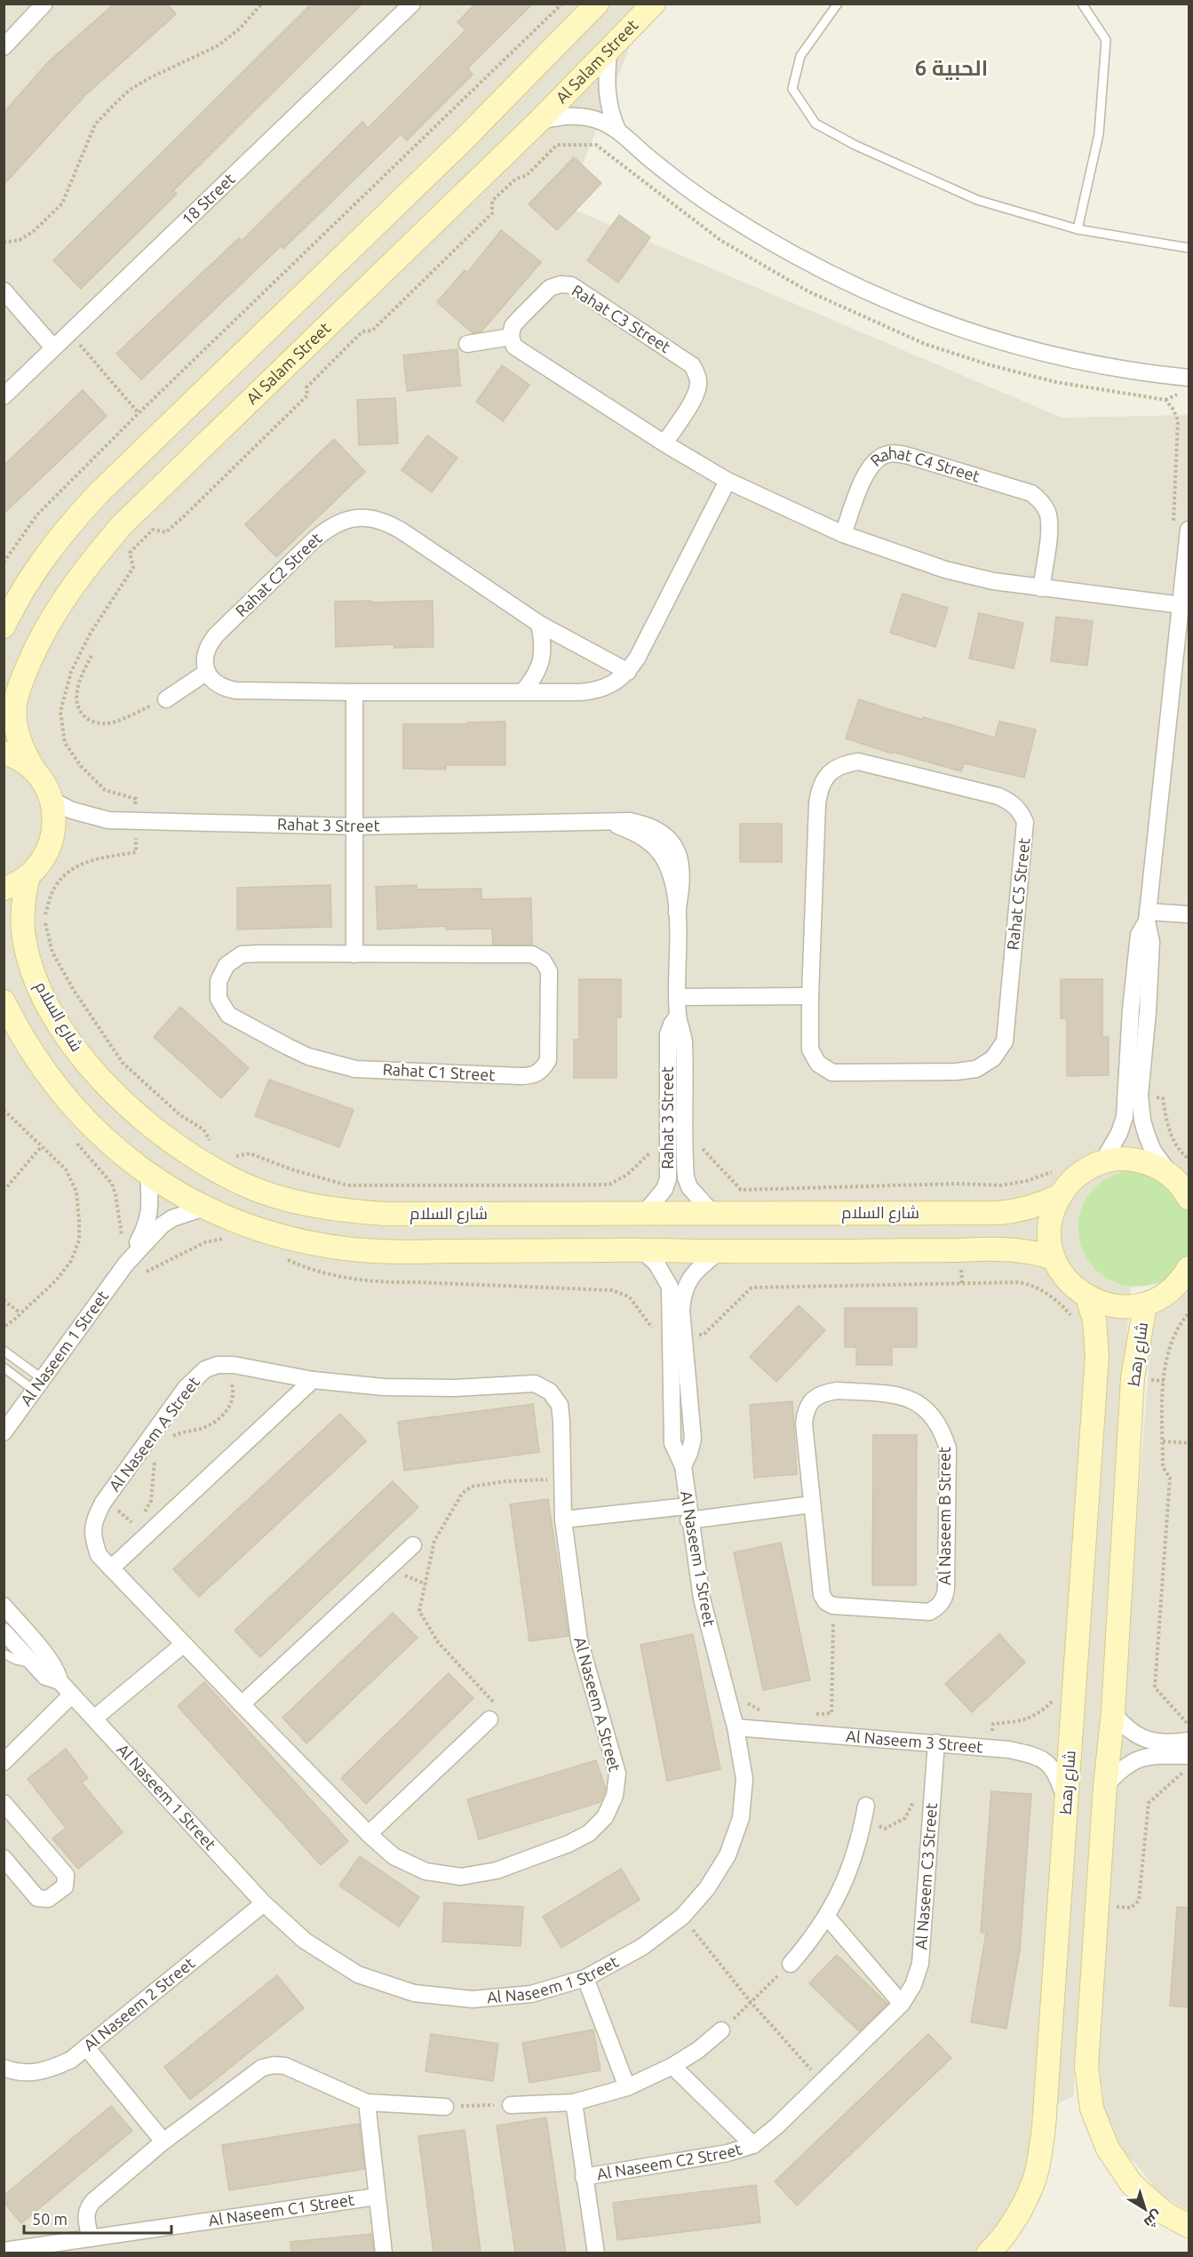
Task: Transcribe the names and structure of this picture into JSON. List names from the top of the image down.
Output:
{
  "streets": {
    "street": [
      "Al Salam Street",
      "18 Street",
      "Rahat C3 Street",
      "Rahat C4 Street",
      "Rahat C2 Street",
      "Rahat 3 Street",
      "Rahat C5 Street",
      "شارع السلام",
      "Rahat C1 Street",
      "Al Naseem 1 Street",
      "شارع رهط",
      "Al Naseem A Street",
      "Al Naseem B Street",
      "Al Naseem 3 Street",
      "Al Naseem C3 Street",
      "Al Naseem 2 Street",
      "Al Naseem C2 Street",
      "Al Naseem C1 Street"
    ]
  },
  "crossings": [
    ["Al Salam Street", "Rahat 3 Street"],
    ["Rahat 3 Street", "شارع السلام"],
    ["Al Naseem 1 Street", "Al Naseem 3 Street"],
    ["Al Naseem 1 Street", "Al Naseem 2 Street"],
    ["شارع رهط", "Al Naseem 3 Street"],
    ["Al Naseem 3 Street", "Al Naseem C3 Street"],
    ["Al Naseem C3 Street", "Al Naseem C2 Street"]
  ],
  "districts": ["الحبية 6"],
  "scale_bar": "50 m",
  "north": "bottom right"
}
